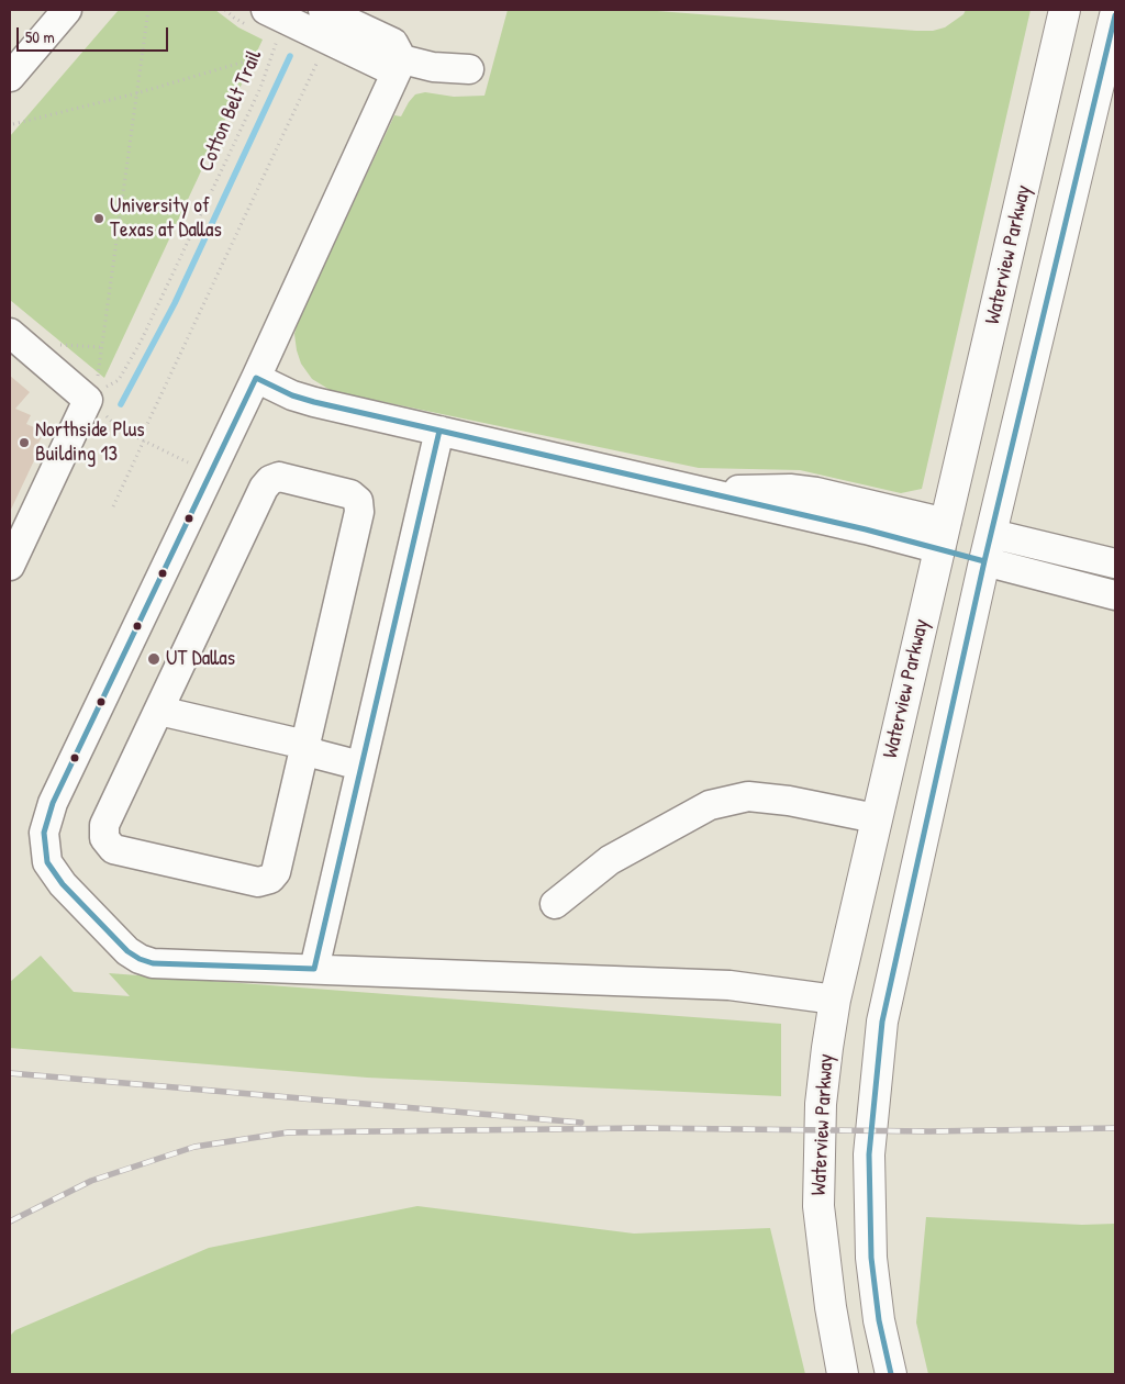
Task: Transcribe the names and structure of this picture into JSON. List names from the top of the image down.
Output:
{
  "streets": {
    "main road": ["Waterview Parkway"],
    "path": ["Cotton Belt Trail"]
  },
  "places": ["University of Texas at Dallas", "Northside Plus Building 13", "UT Dallas"],
  "scale_bar": "50 m"
}
